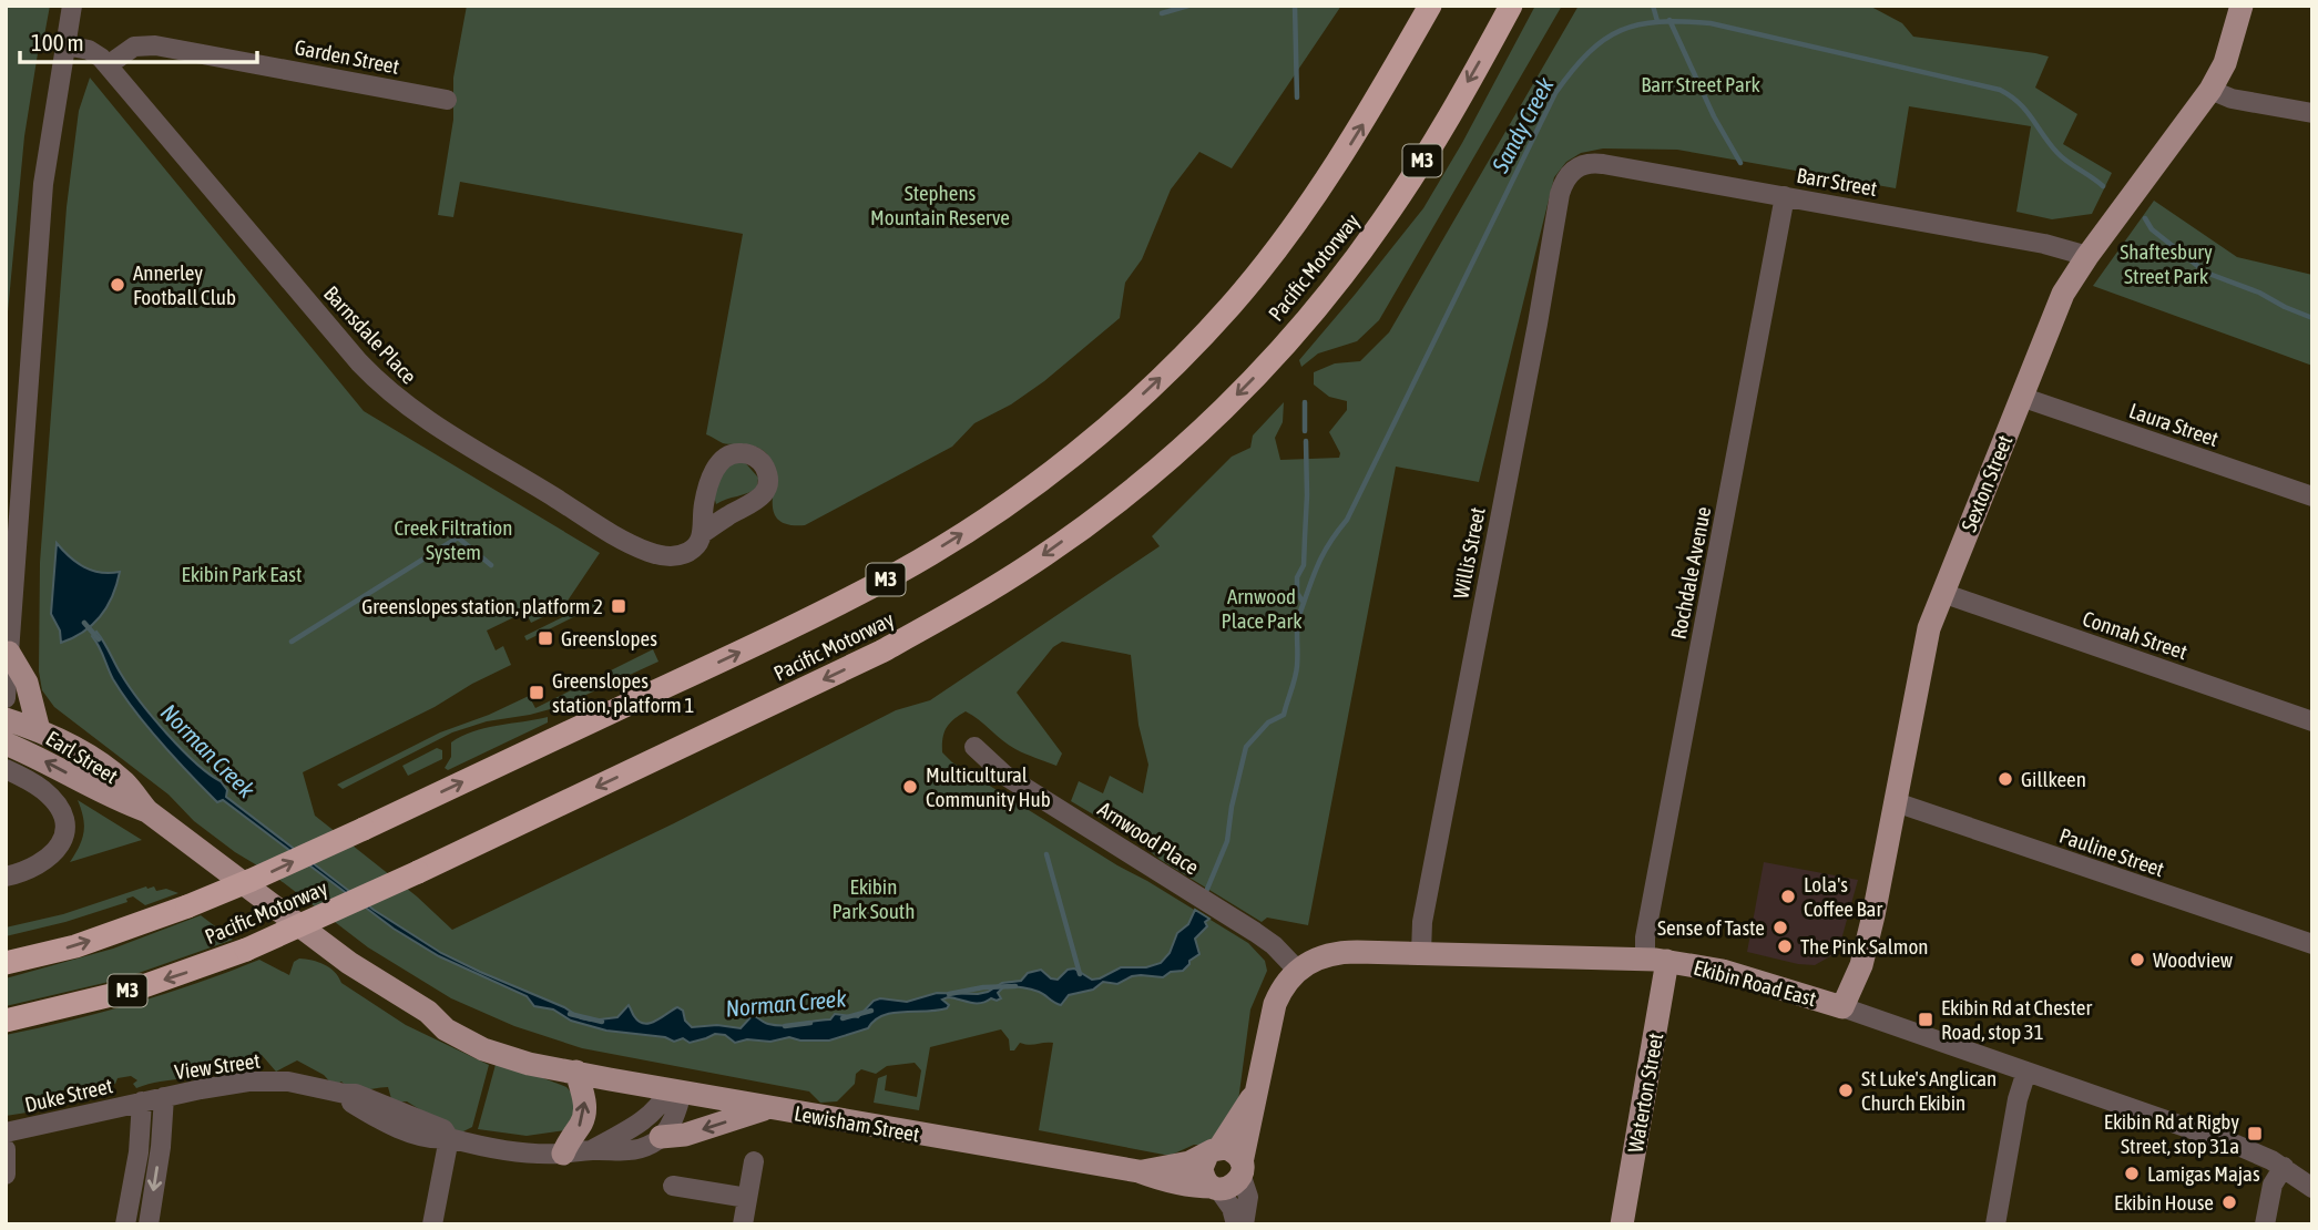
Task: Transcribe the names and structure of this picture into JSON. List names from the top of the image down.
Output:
{
  "streets": {
    "highway": ["M3", "Pacific Motorway"],
    "main road": [
      "Sexton Street",
      "Earl Street",
      "Ekibin Road East",
      "Waterton Street",
      "Lewisham Street"
    ],
    "street": [
      "Garden Street",
      "Barr Street",
      "Barnsdale Place",
      "Laura Street",
      "Willis Street",
      "Rochdale Avenue",
      "Connah Street",
      "Arnwood Place",
      "Pauline Street",
      "View Street",
      "Duke Street"
    ]
  },
  "crossings": [
    ["Garden Street", "Barnsdale Place"],
    ["Barr Street", "Sexton Street"],
    ["Barr Street", "Willis Street"],
    ["Barr Street", "Rochdale Avenue"],
    ["Laura Street", "Sexton Street"],
    ["Sexton Street", "Connah Street"],
    ["Sexton Street", "Pauline Street"],
    ["Sexton Street", "Ekibin Road East"],
    ["Willis Street", "Ekibin Road East"],
    ["Rochdale Avenue", "Ekibin Road East"],
    ["Rochdale Avenue", "Waterton Street"],
    ["Earl Street", "Lewisham Street"],
    ["Arnwood Place", "Ekibin Road East"],
    ["Ekibin Road East", "Waterton Street"],
    ["View Street", "Duke Street"],
    ["View Street", "Lewisham Street"]
  ],
  "water": ["Sandy Creek", "Norman Creek"],
  "parks": [
    "Barr Street Park",
    "Stephens Mountain Reserve",
    "Shaftesbury Street Park",
    "Creek Filtration System",
    "Ekibin Park East",
    "Arnwood Place Park",
    "Ekibin Park South"
  ],
  "places": {
    "other": [
      "Annerley Football Club",
      "Gillkeen",
      "Multicultural Community Hub",
      "Lola's Coffee Bar",
      "Sense of Taste",
      "The Pink Salmon",
      "Woodview",
      "St Luke's Anglican Church Ekibin",
      "Lamigas Majas",
      "Ekibin House"
    ],
    "transit": [
      "Greenslopes station, platform 2",
      "Greenslopes",
      "Greenslopes station, platform 1",
      "Ekibin Rd at Chester Road, stop 31",
      "Ekibin Rd at Rigby Street, stop 31a"
    ]
  },
  "scale_bar": "100 m"
}
